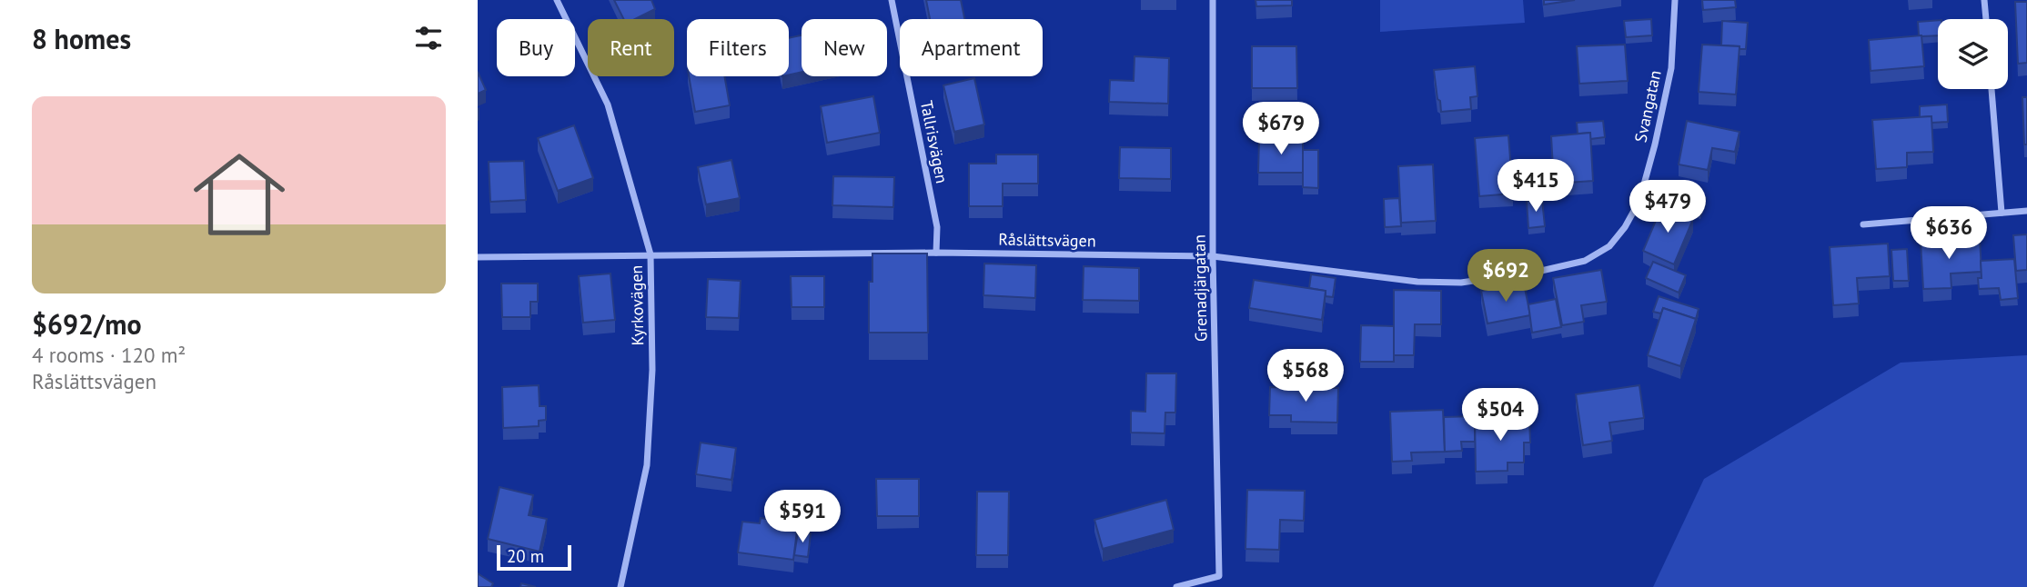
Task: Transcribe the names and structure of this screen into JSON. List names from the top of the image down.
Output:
{
  "streets": {
    "street": [
      "Svangatan",
      "Tallrisvägen",
      "Råslättsvägen",
      "Grenadjärgatan",
      "Kyrkovägen"
    ]
  },
  "crossings": [
    ["Svangatan", "Råslättsvägen"],
    ["Tallrisvägen", "Råslättsvägen"],
    ["Råslättsvägen", "Grenadjärgatan"],
    ["Råslättsvägen", "Kyrkovägen"]
  ],
  "scale_bar": "20 m",
  "page": {
    "heading": "8 homes",
    "chip": [
      "Buy",
      "Rent",
      "Filters",
      "New",
      "Apartment"
    ],
    "list": [
      {
        "name": "$692/mo",
        "note": "4 rooms · 120 m² · Råslättsvägen"
      }
    ],
    "price": [
      "$679",
      "$415",
      "$479",
      "$636",
      "$692",
      "$568",
      "$504",
      "$591"
    ],
    "scale": "20 m"
  }
}
